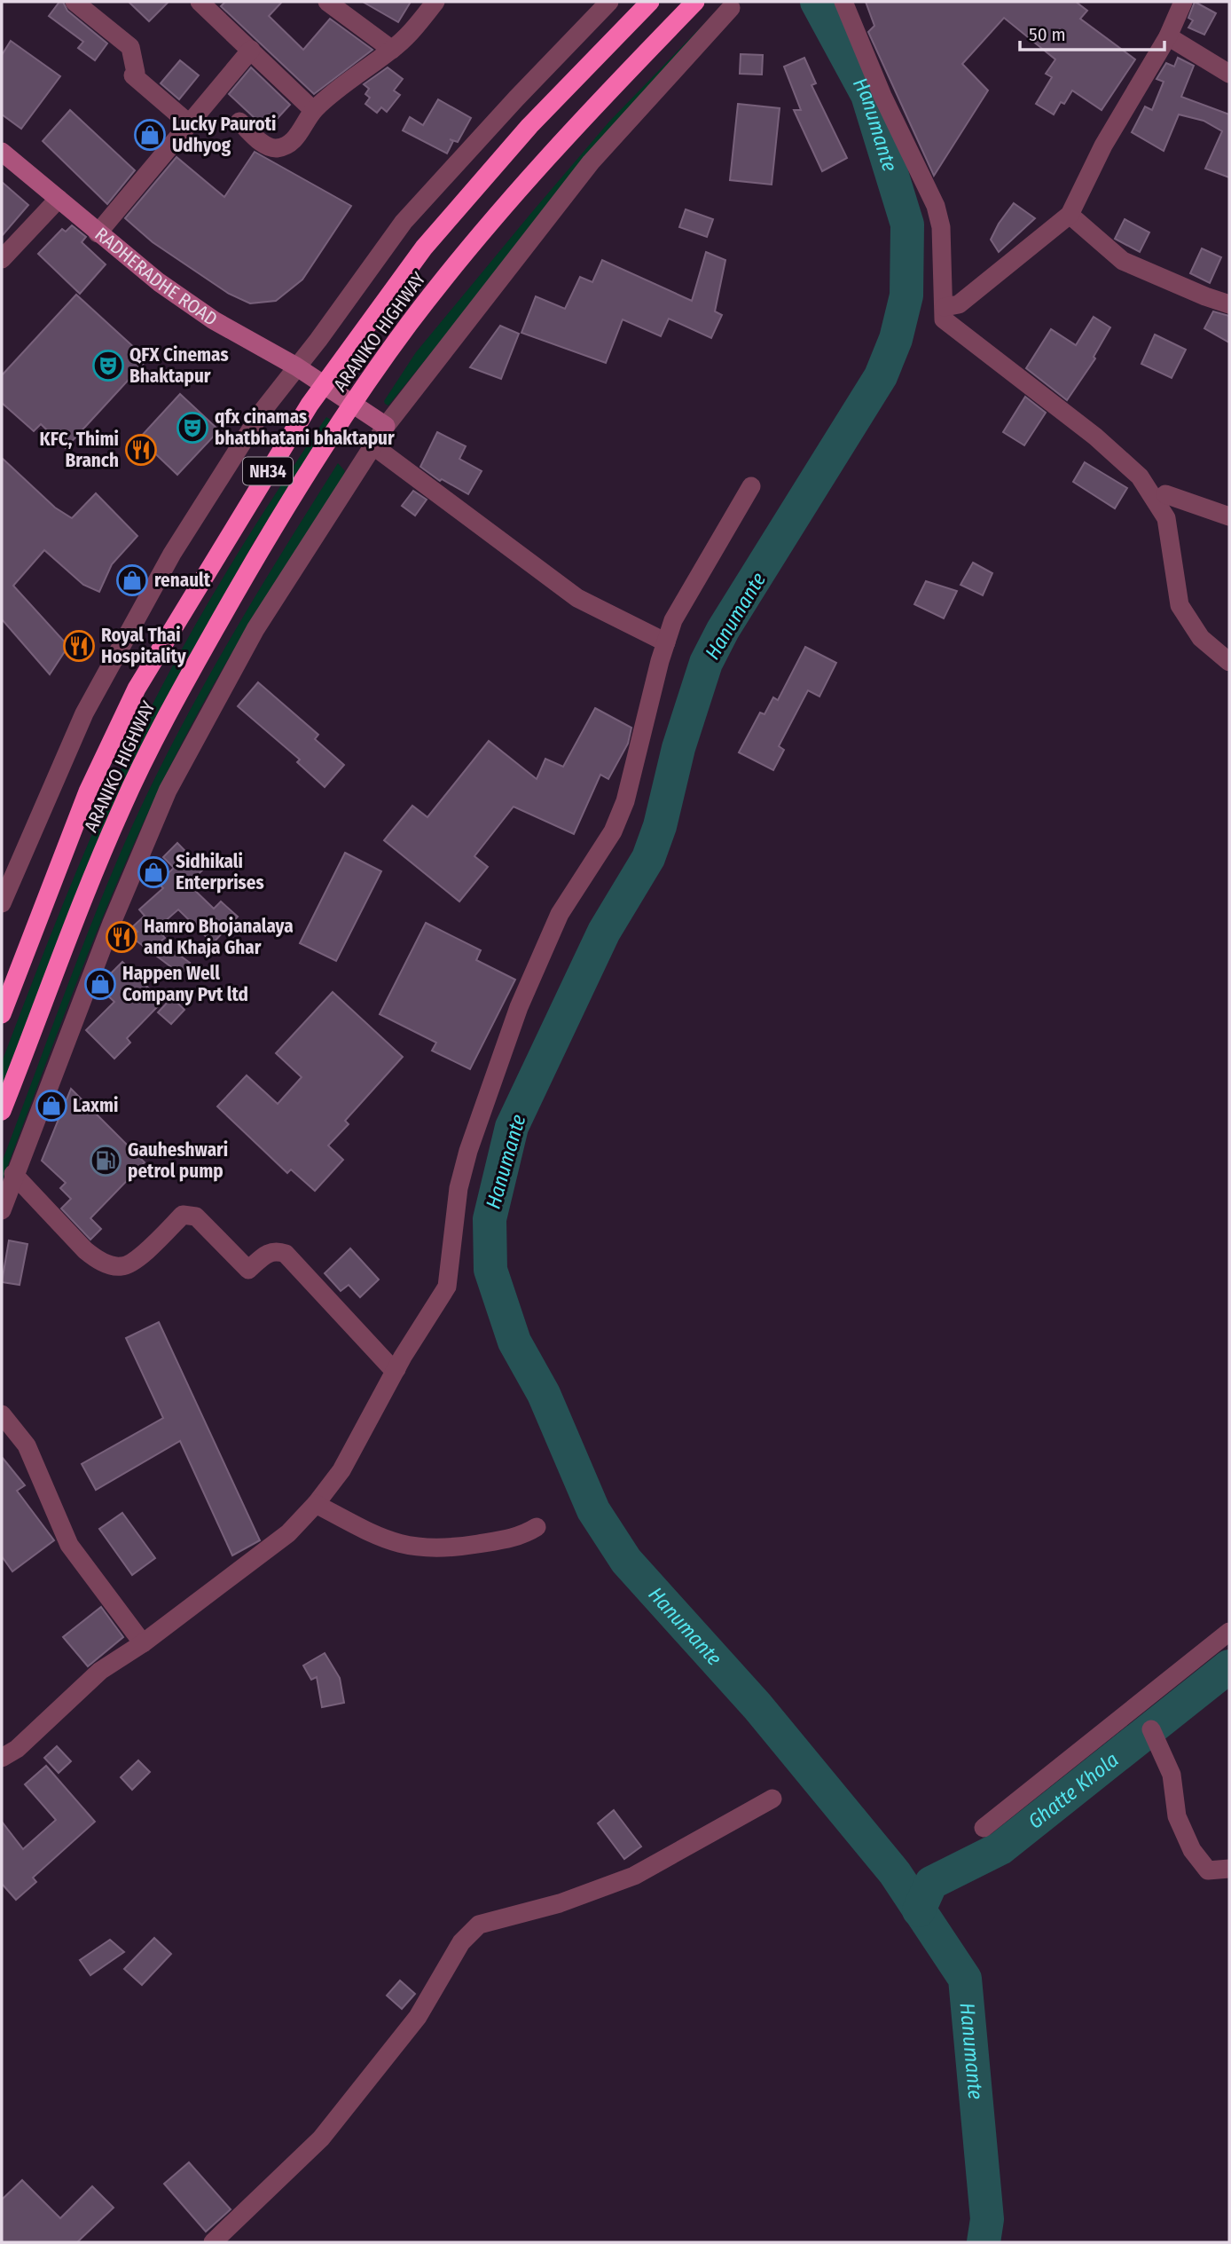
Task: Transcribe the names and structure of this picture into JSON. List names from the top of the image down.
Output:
{
  "streets": {
    "highway": ["ARANIKO HIGHWAY", "NH34"],
    "main road": ["RADHERADHE ROAD"]
  },
  "crossings": [
    ["RADHERADHE ROAD", "ARANIKO HIGHWAY"]
  ],
  "water": ["Hanumante", "Ghatte Khola"],
  "places": {
    "shop": [
      "Lucky Pauroti Udhyog",
      "renault",
      "Sidhikali Enterprises",
      "Happen Well Company Pvt ltd",
      "Laxmi"
    ],
    "theatre": ["QFX Cinemas Bhaktapur", "qfx cinamas bhatbhatani bhaktapur"],
    "restaurant": ["KFC, Thimi Branch", "Royal Thai Hospitality", "Hamro Bhojanalaya and Khaja Ghar"],
    "fuel station": ["Gauheshwari petrol pump"]
  },
  "scale_bar": "50 m"
}
